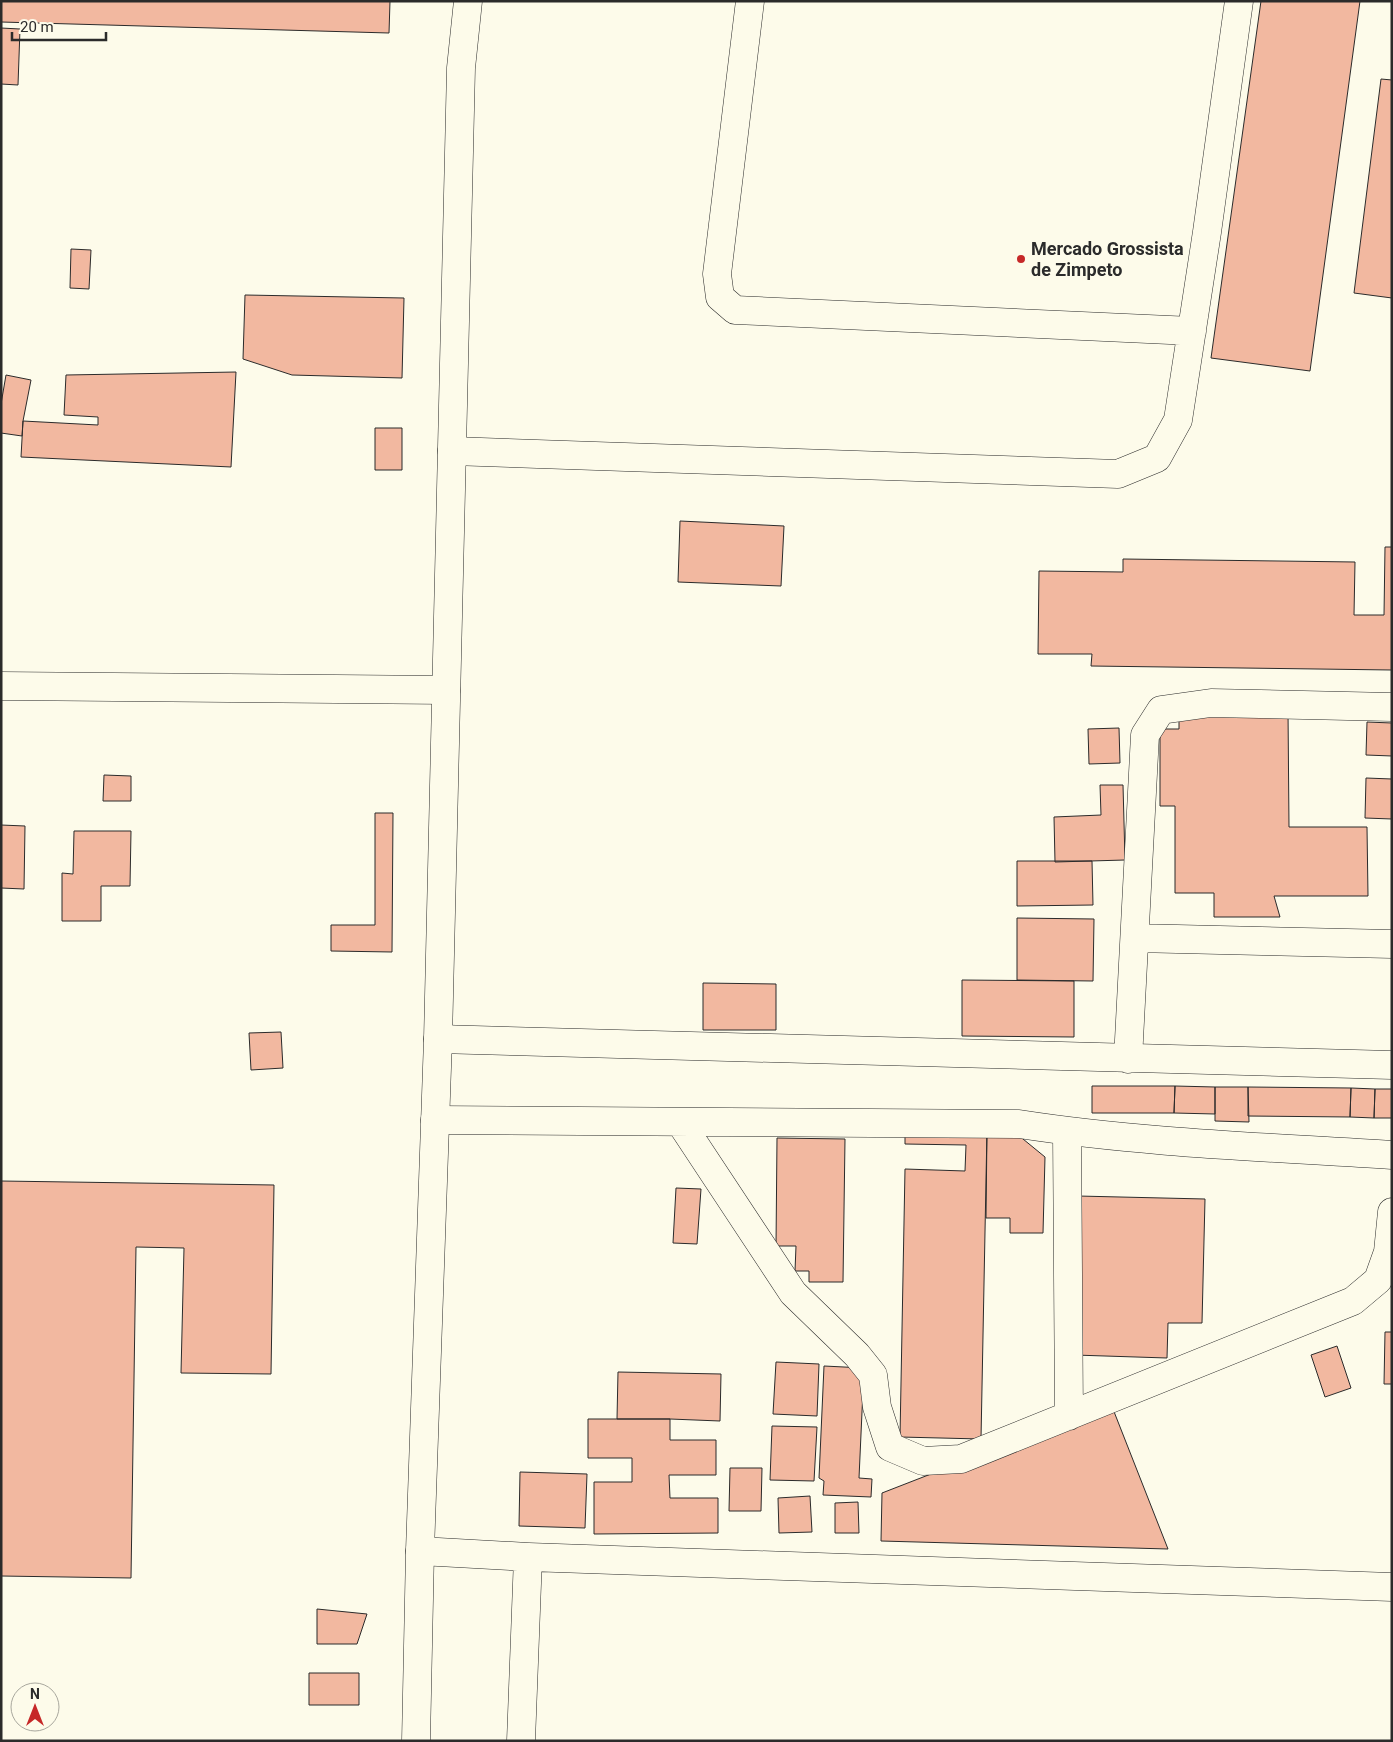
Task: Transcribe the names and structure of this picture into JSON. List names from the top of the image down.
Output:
{
  "places": ["Mercado Grossista de Zimpeto"],
  "scale_bar": "20 m",
  "north": "top"
}
